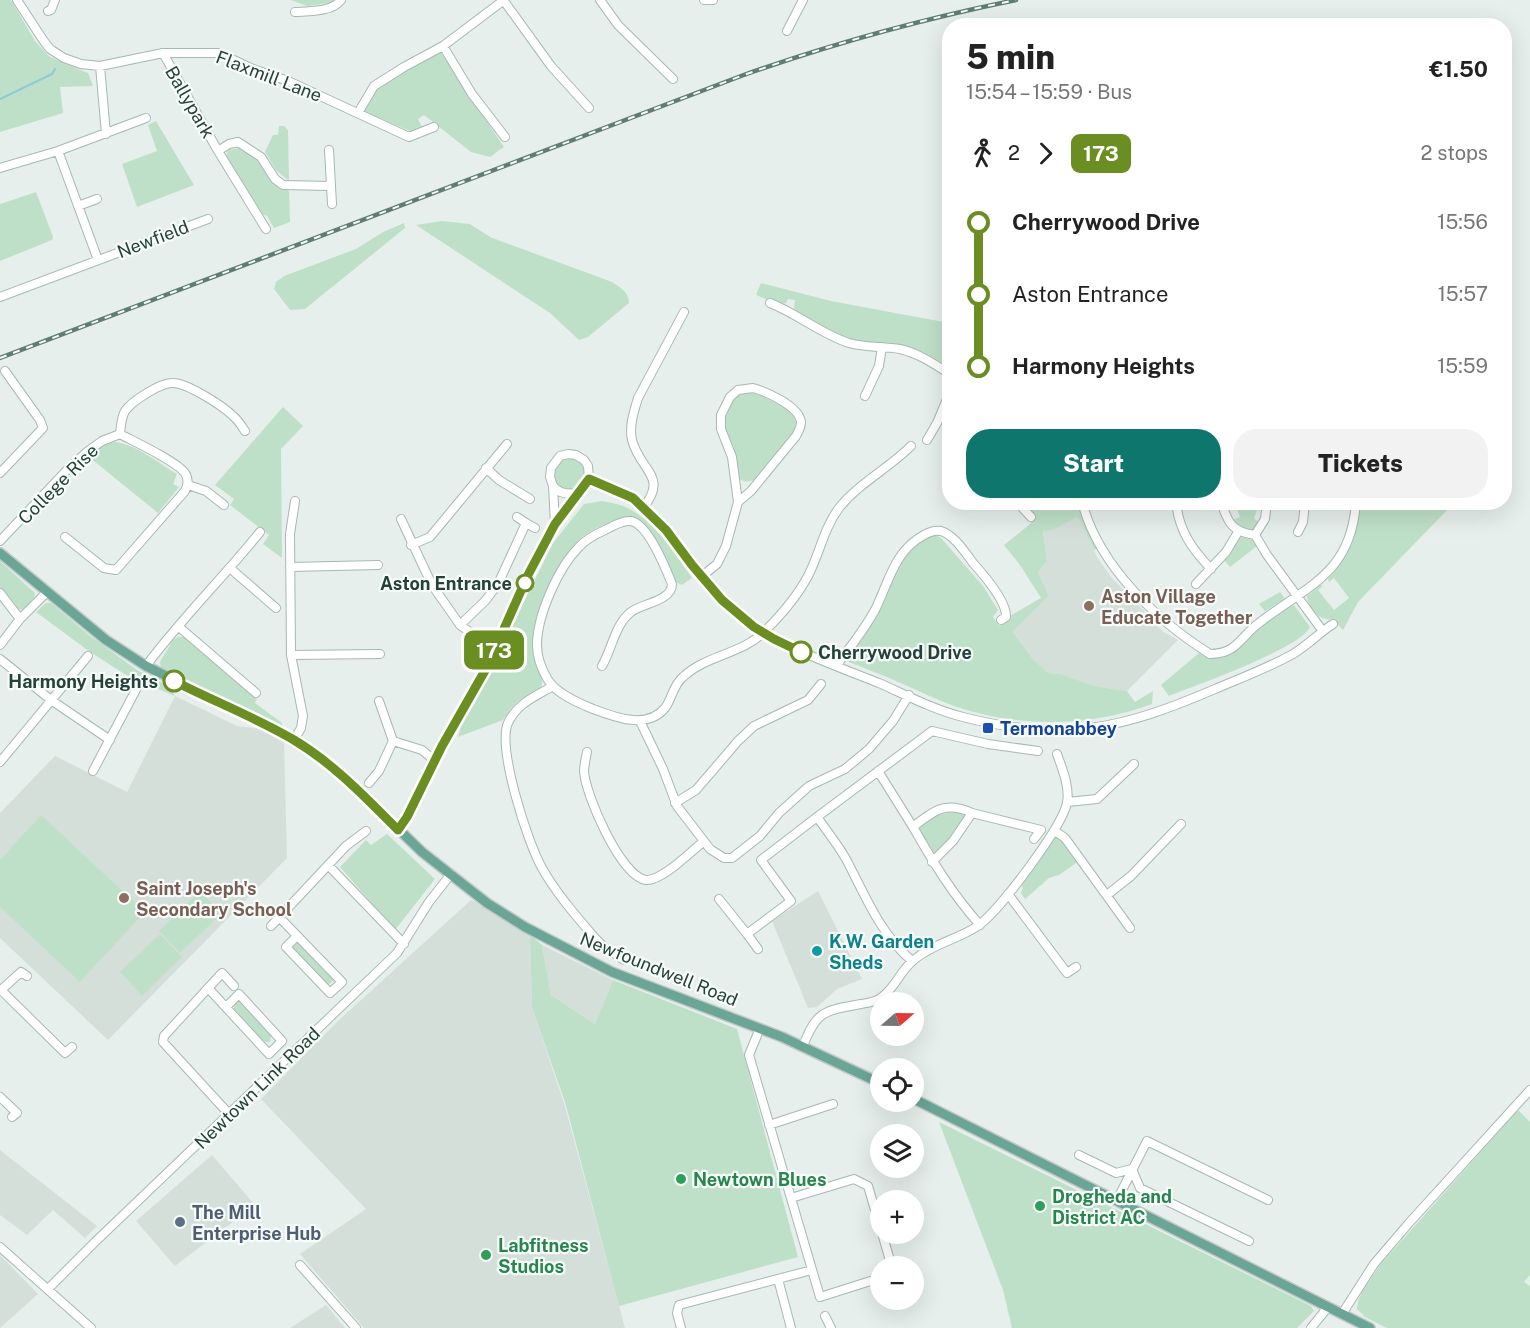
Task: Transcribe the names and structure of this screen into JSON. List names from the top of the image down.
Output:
{
  "streets": {
    "main road": ["Newfoundwell Road"],
    "street": [
      "Flaxmill Lane",
      "Ballypark",
      "Newfield",
      "College Rise",
      "Newtown Link Road"
    ]
  },
  "crossings": [
    ["Flaxmill Lane", "Ballypark"],
    ["Newfoundwell Road", "Newtown Link Road"]
  ],
  "places": {
    "other": [
      "Aston Entrance",
      "Aston Village Educate Together",
      "Cherrywood Drive",
      "Harmony Heights",
      "Saint Joseph's Secondary School",
      "K.W. Garden Sheds",
      "Newtown Blues",
      "Drogheda and District AC",
      "The Mill Enterprise Hub",
      "Labfitness Studios"
    ],
    "transit": ["Termonabbey"]
  },
  "lines": ["bus line 173"],
  "north": "right",
  "page": {
    "on_map": "173",
    "heading": ["5 min", "15:54 – 15:59 · Bus", "€1.50"],
    "legs": ["2", "173", "2 stops"],
    "list": [
      {
        "name": "Cherrywood Drive",
        "value": "15:56"
      },
      {
        "name": "Aston Entrance",
        "value": "15:57"
      },
      {
        "name": "Harmony Heights",
        "value": "15:59"
      }
    ],
    "buttons": ["Start", "Tickets"],
    "map_buttons": ["+", "−"]
  }
}
